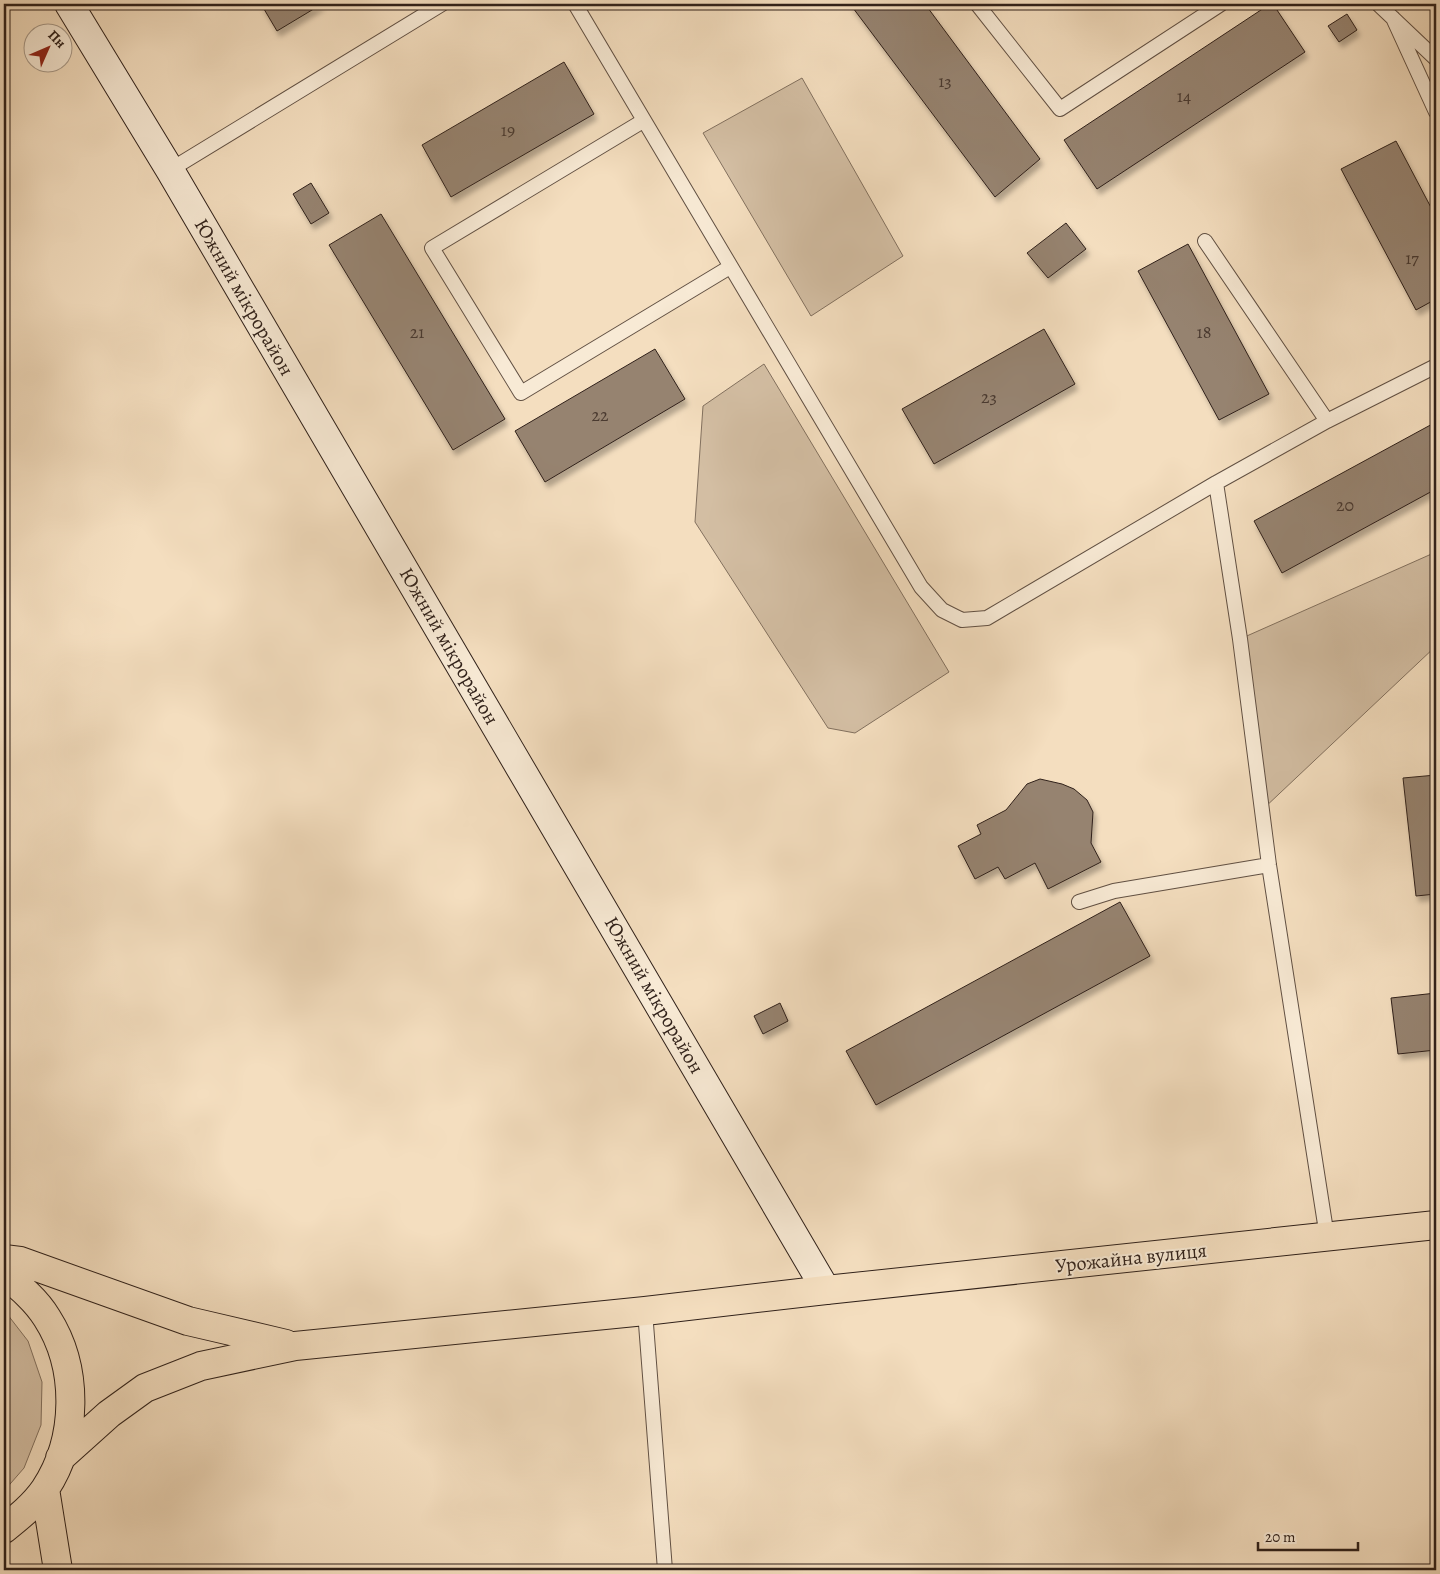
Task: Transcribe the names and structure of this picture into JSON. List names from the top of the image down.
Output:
{
  "streets": {
    "main road": ["Урожайна вулиця"],
    "street": ["Южний мікрорайон"]
  },
  "crossings": [
    ["Южний мікрорайон", "Урожайна вулиця"]
  ],
  "house_numbers": [
    "13",
    "14",
    "19",
    "17",
    "21",
    "18",
    "23",
    "22",
    "20"
  ],
  "scale_bar": "20 m",
  "north": "top right"
}
